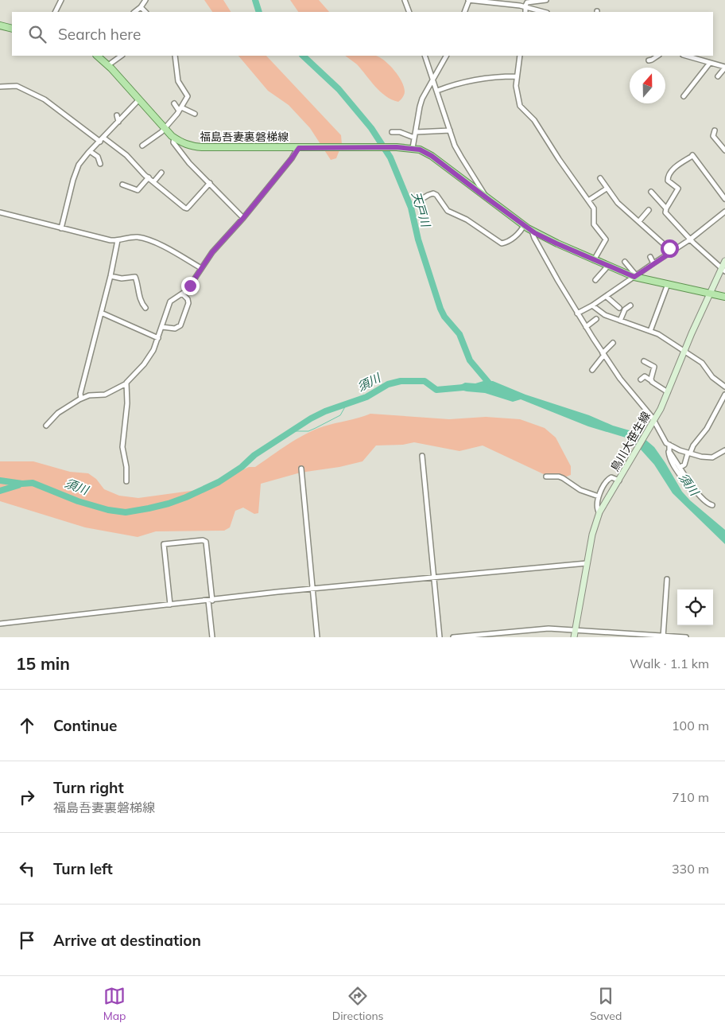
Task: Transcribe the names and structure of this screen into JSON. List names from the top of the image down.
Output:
{
  "streets": {
    "main road": ["福島吾妻裏磐梯線"],
    "street": ["鳥川大笹生線"]
  },
  "crossings": [
    ["福島吾妻裏磐梯線", "鳥川大笹生線"]
  ],
  "water": ["天戸川", "須川"],
  "north": "top",
  "page": {
    "search": "Search here",
    "heading": ["15 min", "Walk · 1.1 km"],
    "list": [
      ["Continue", "100 m"],
      ["Turn right", "福島吾妻裏磐梯線", "710 m"],
      ["Turn left", "330 m"],
      "Arrive at destination"
    ],
    "nav": ["Map", "Directions", "Saved"]
  }
}
